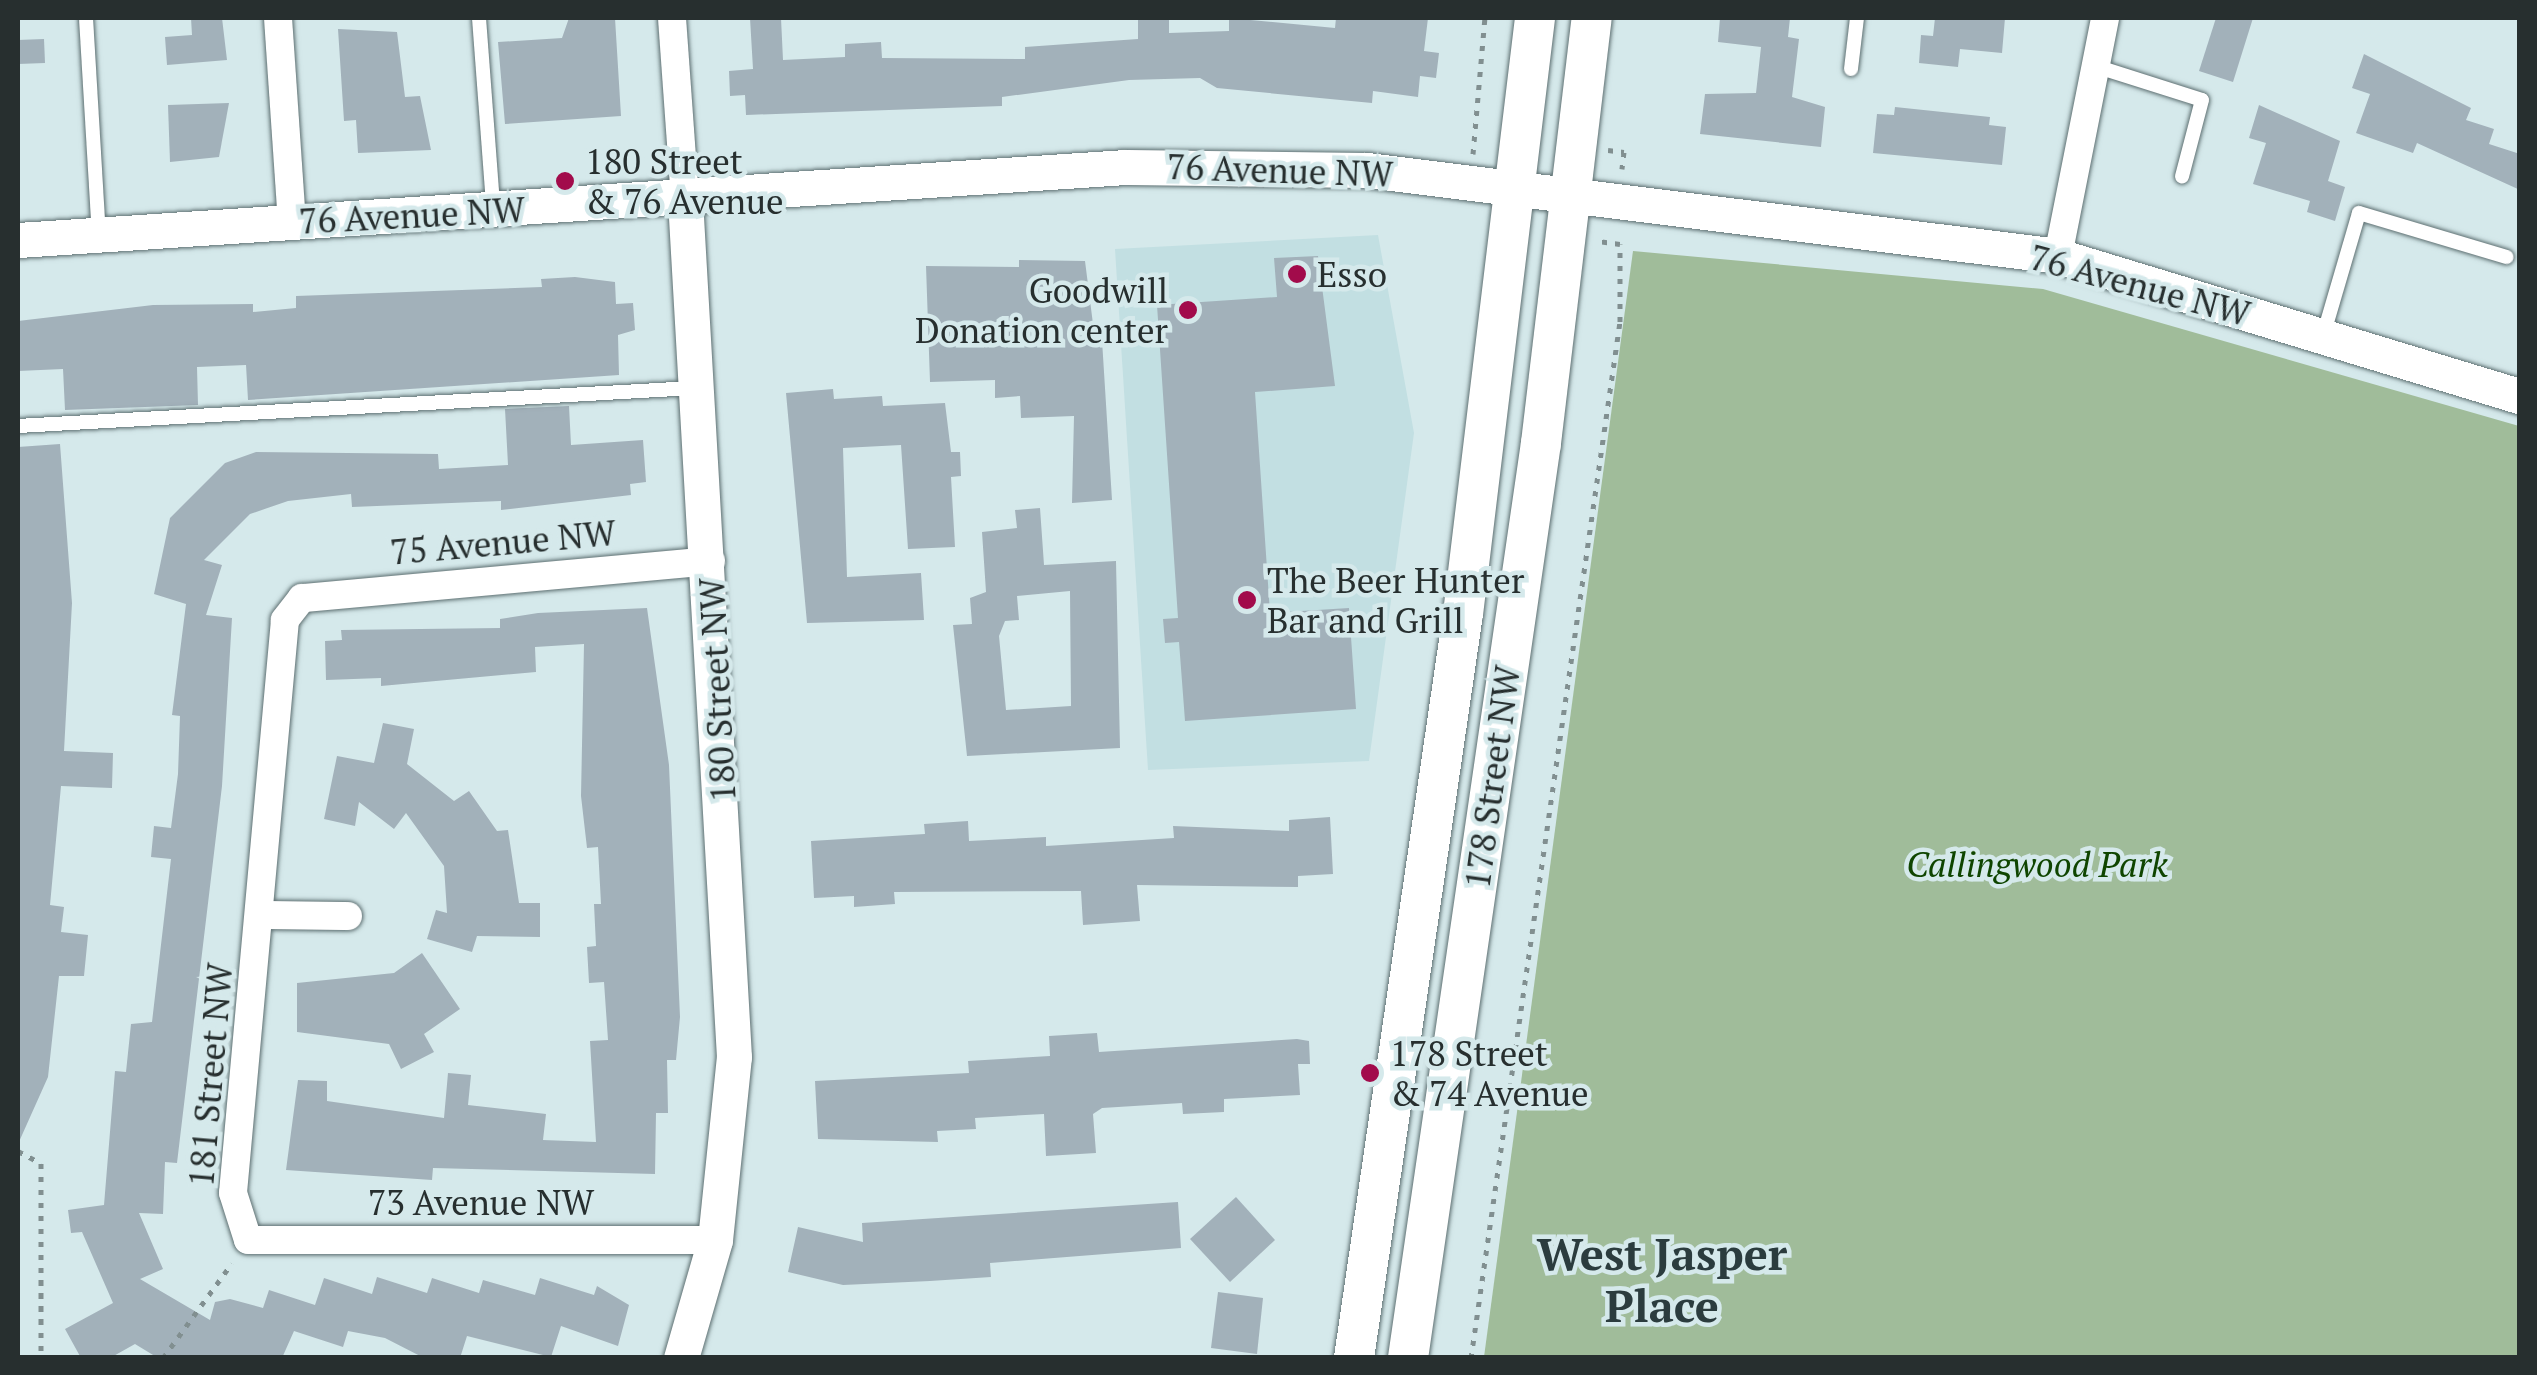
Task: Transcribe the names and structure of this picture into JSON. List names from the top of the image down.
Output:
{
  "streets": {
    "main road": ["178 Street NW"],
    "street": [
      "76 Avenue NW",
      "75 Avenue NW",
      "180 Street NW",
      "181 Street NW",
      "73 Avenue NW"
    ]
  },
  "crossings": [
    ["76 Avenue NW", "180 Street NW"],
    ["76 Avenue NW", "178 Street NW"],
    ["75 Avenue NW", "180 Street NW"],
    ["75 Avenue NW", "181 Street NW"],
    ["180 Street NW", "73 Avenue NW"],
    ["181 Street NW", "73 Avenue NW"]
  ],
  "districts": ["West Jasper Place"],
  "parks": ["Callingwood Park"],
  "places": [
    "180 Street & 76 Avenue",
    "Esso",
    "Goodwill Donation center",
    "The Beer Hunter Bar and Grill",
    "178 Street & 74 Avenue"
  ]
}
